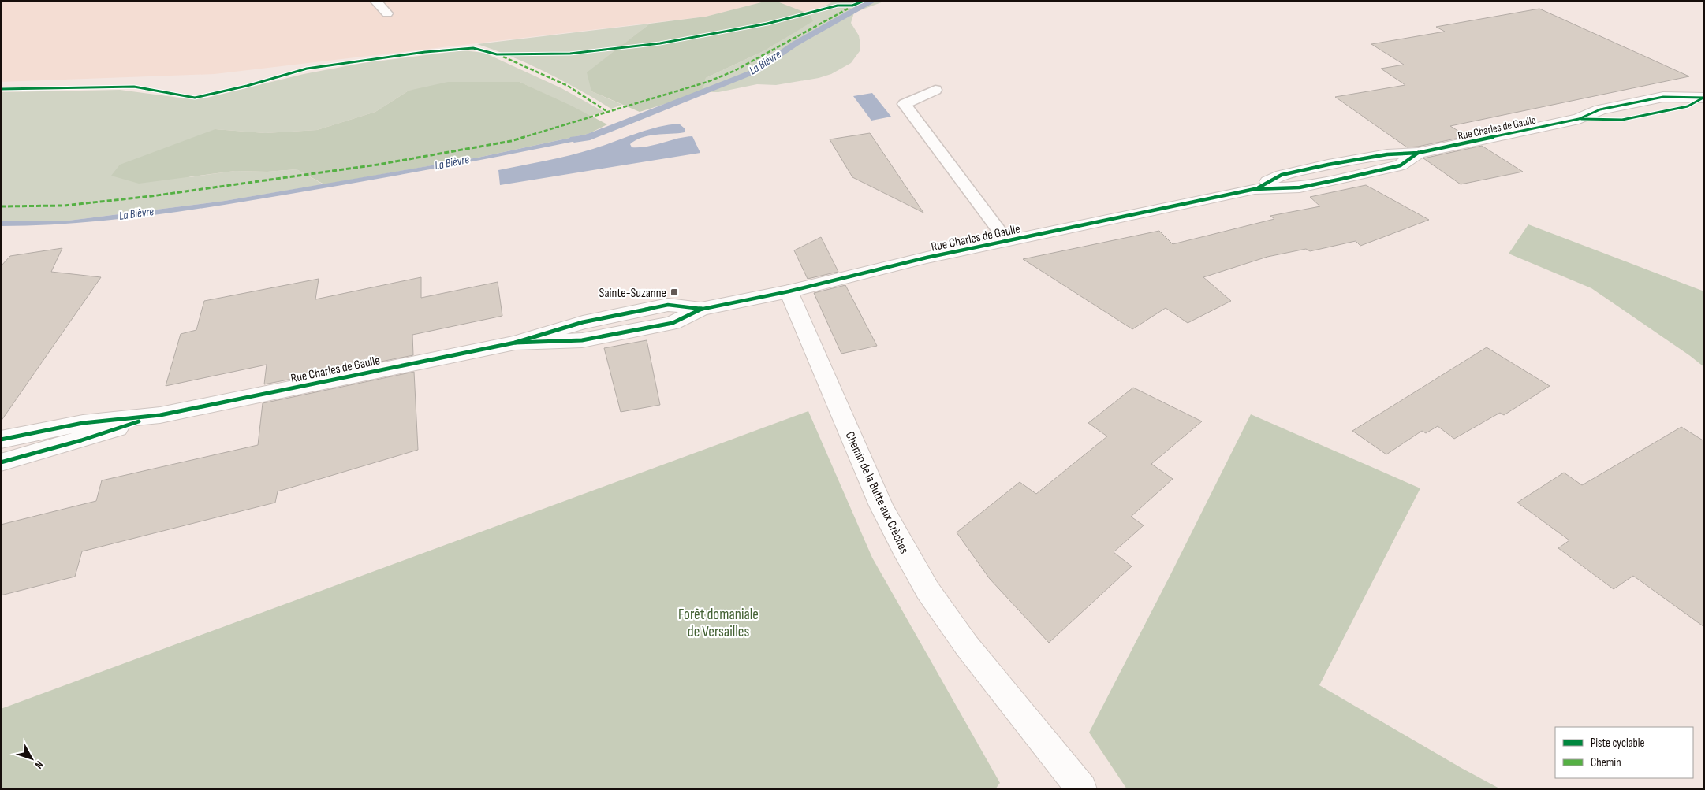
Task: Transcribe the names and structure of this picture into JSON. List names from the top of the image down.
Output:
{
  "streets": {
    "main road": ["Rue Charles de Gaulle", "Chemin de la Butte aux Crèches"]
  },
  "crossings": [
    ["Rue Charles de Gaulle", "Chemin de la Butte aux Crèches"]
  ],
  "water": ["La Bièvre"],
  "parks": ["Forêt domaniale de Versailles"],
  "places": {
    "transit": ["Sainte-Suzanne"]
  },
  "legend": ["Piste cyclable", "Chemin"],
  "north": "bottom right"
}
